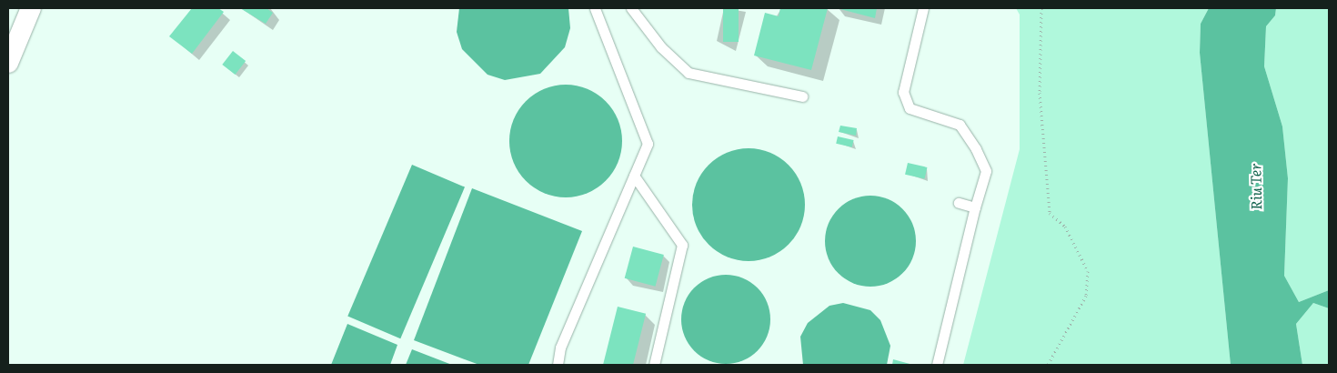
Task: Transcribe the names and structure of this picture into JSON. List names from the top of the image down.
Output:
{
  "water": ["Riu Ter"]
}
